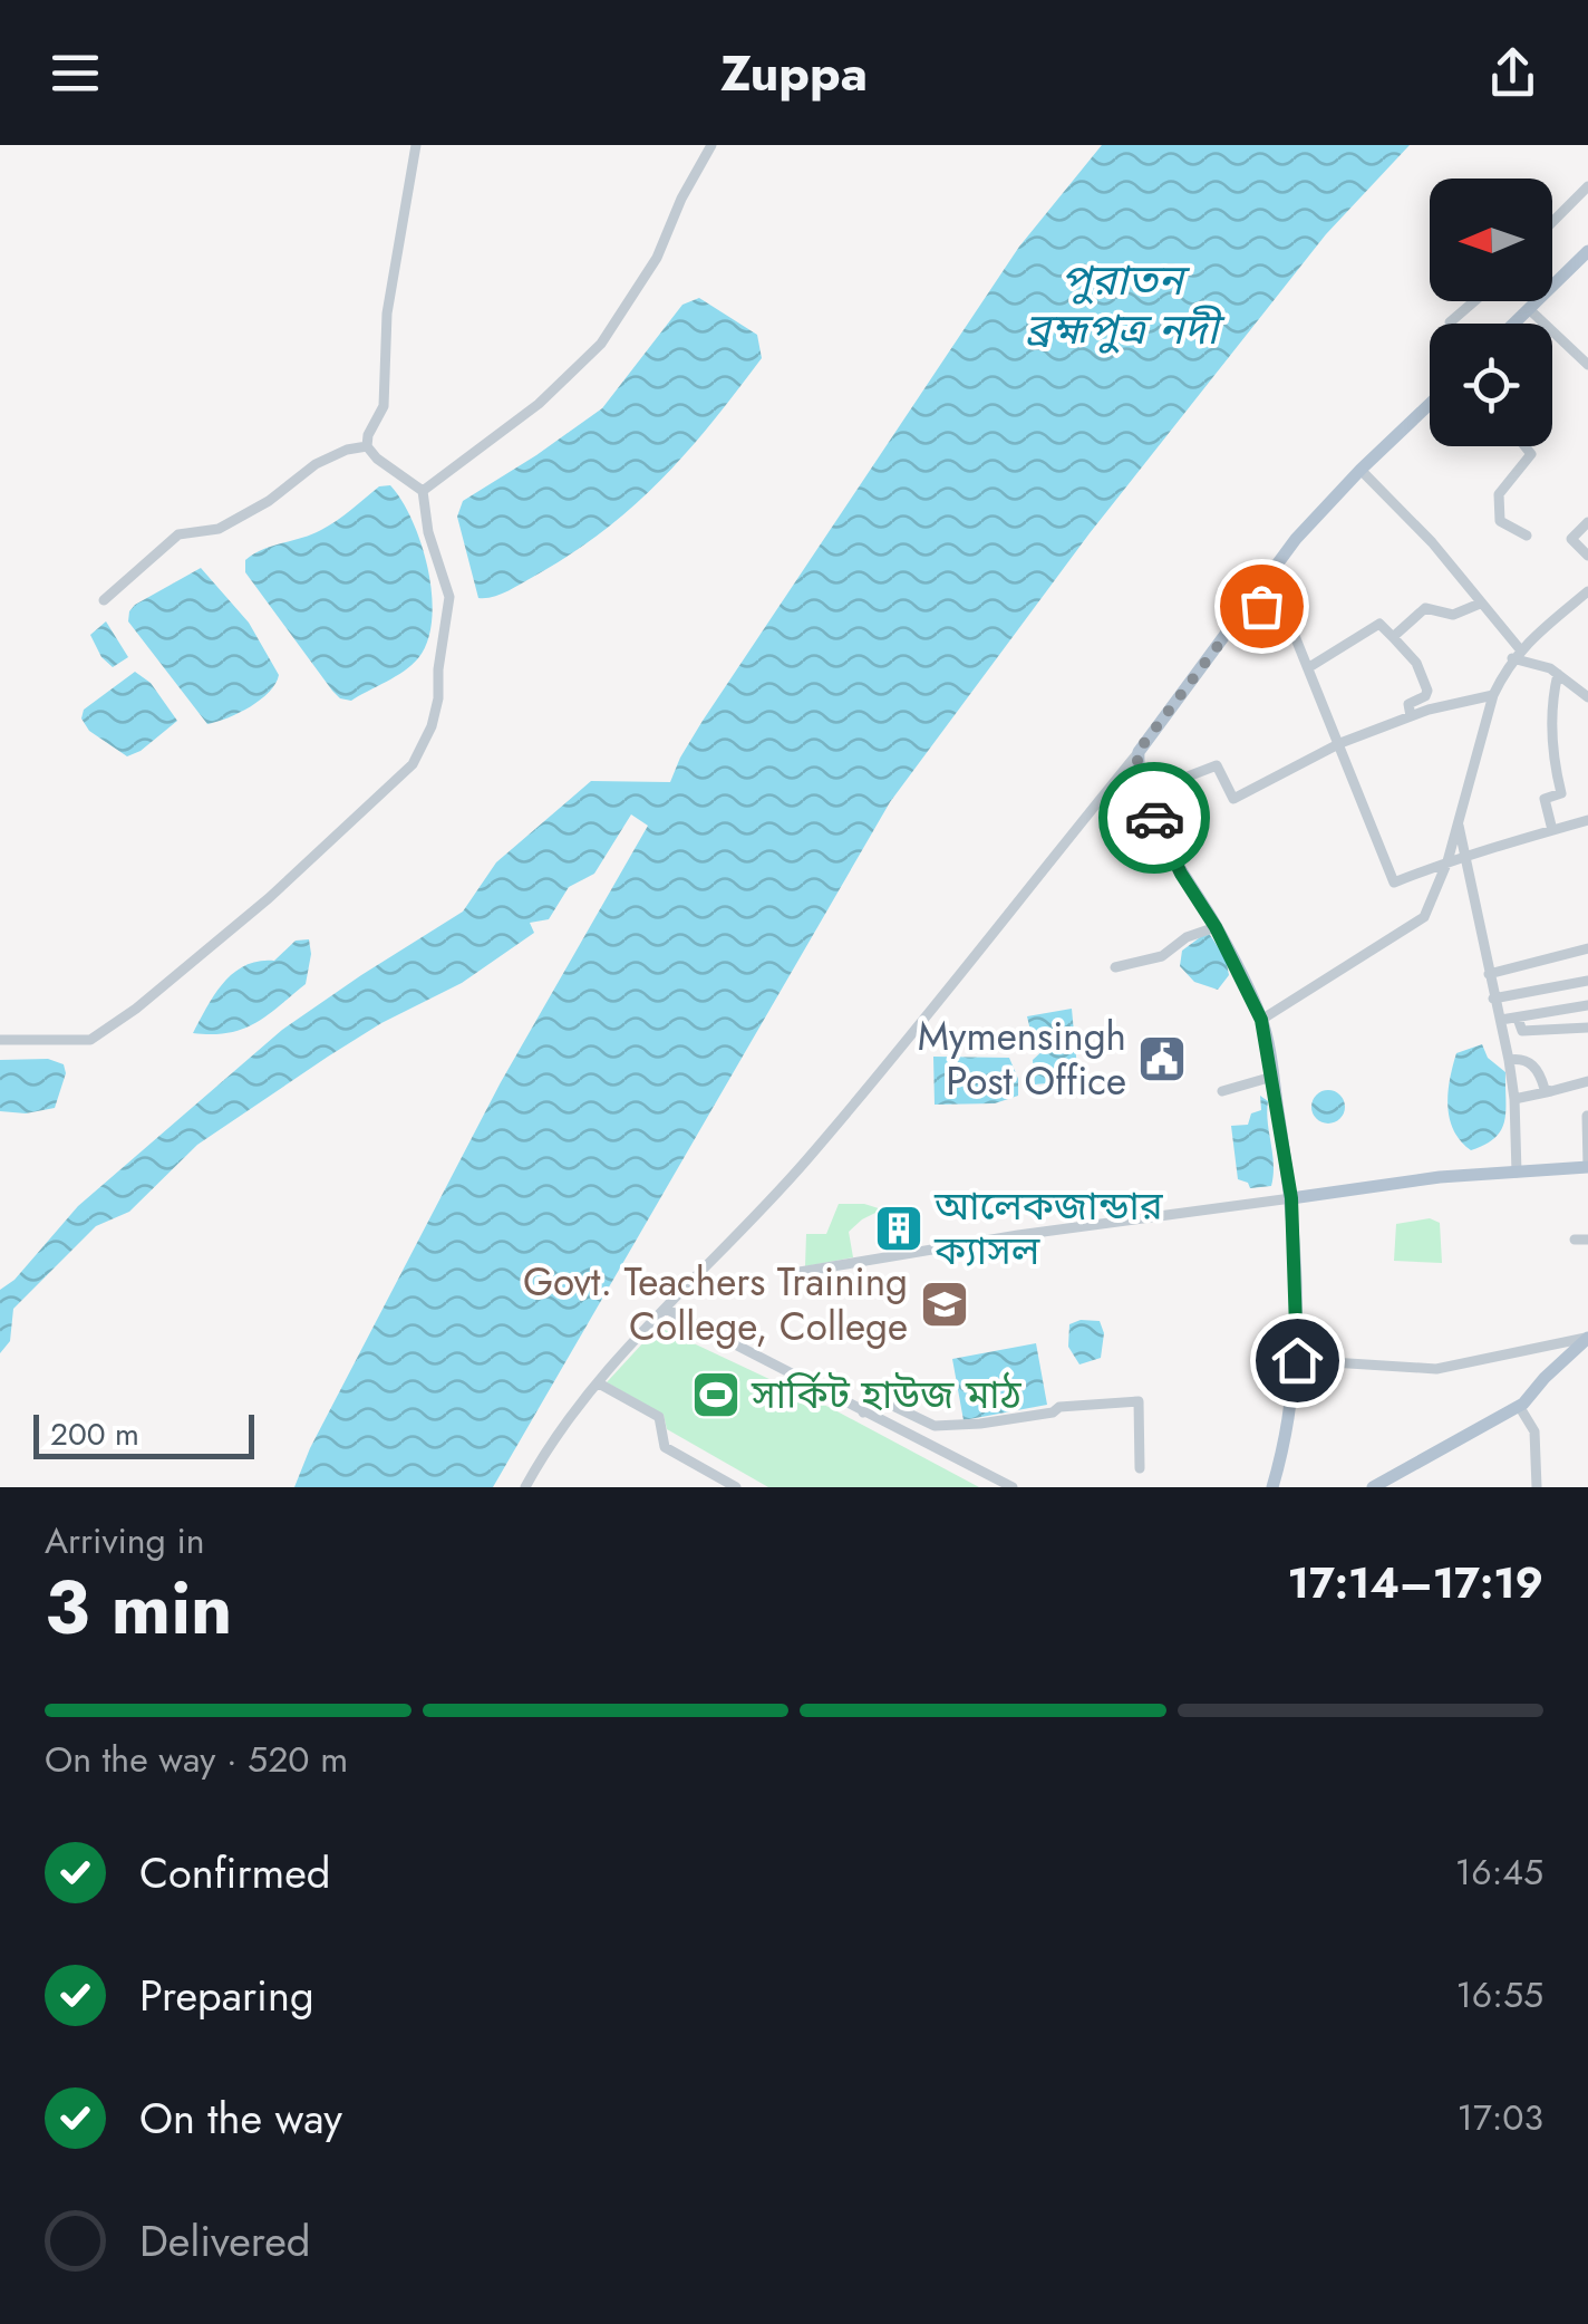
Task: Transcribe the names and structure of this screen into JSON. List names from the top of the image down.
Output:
{
  "water": ["পুরাতন ব্রহ্মপুত্র নদী"],
  "places": {
    "public building": ["Mymensingh Post Office"],
    "building": ["আলেকজান্ডার ক্যাসল"],
    "school or university": ["Govt. Teachers Training College, College"],
    "sports": ["সার্কিট হাউজ মাঠ"]
  },
  "scale_bar": "200 m",
  "north": "left",
  "page": {
    "header": "Zuppa",
    "scale": "200 m",
    "heading": ["3 min", "Arriving in", "17:14–17:19"],
    "bar": "On the way · 520 m",
    "list": [
      ["Confirmed", "16:45"],
      ["Preparing", "16:55"],
      ["On the way", "17:03"],
      "Delivered"
    ]
  }
}
